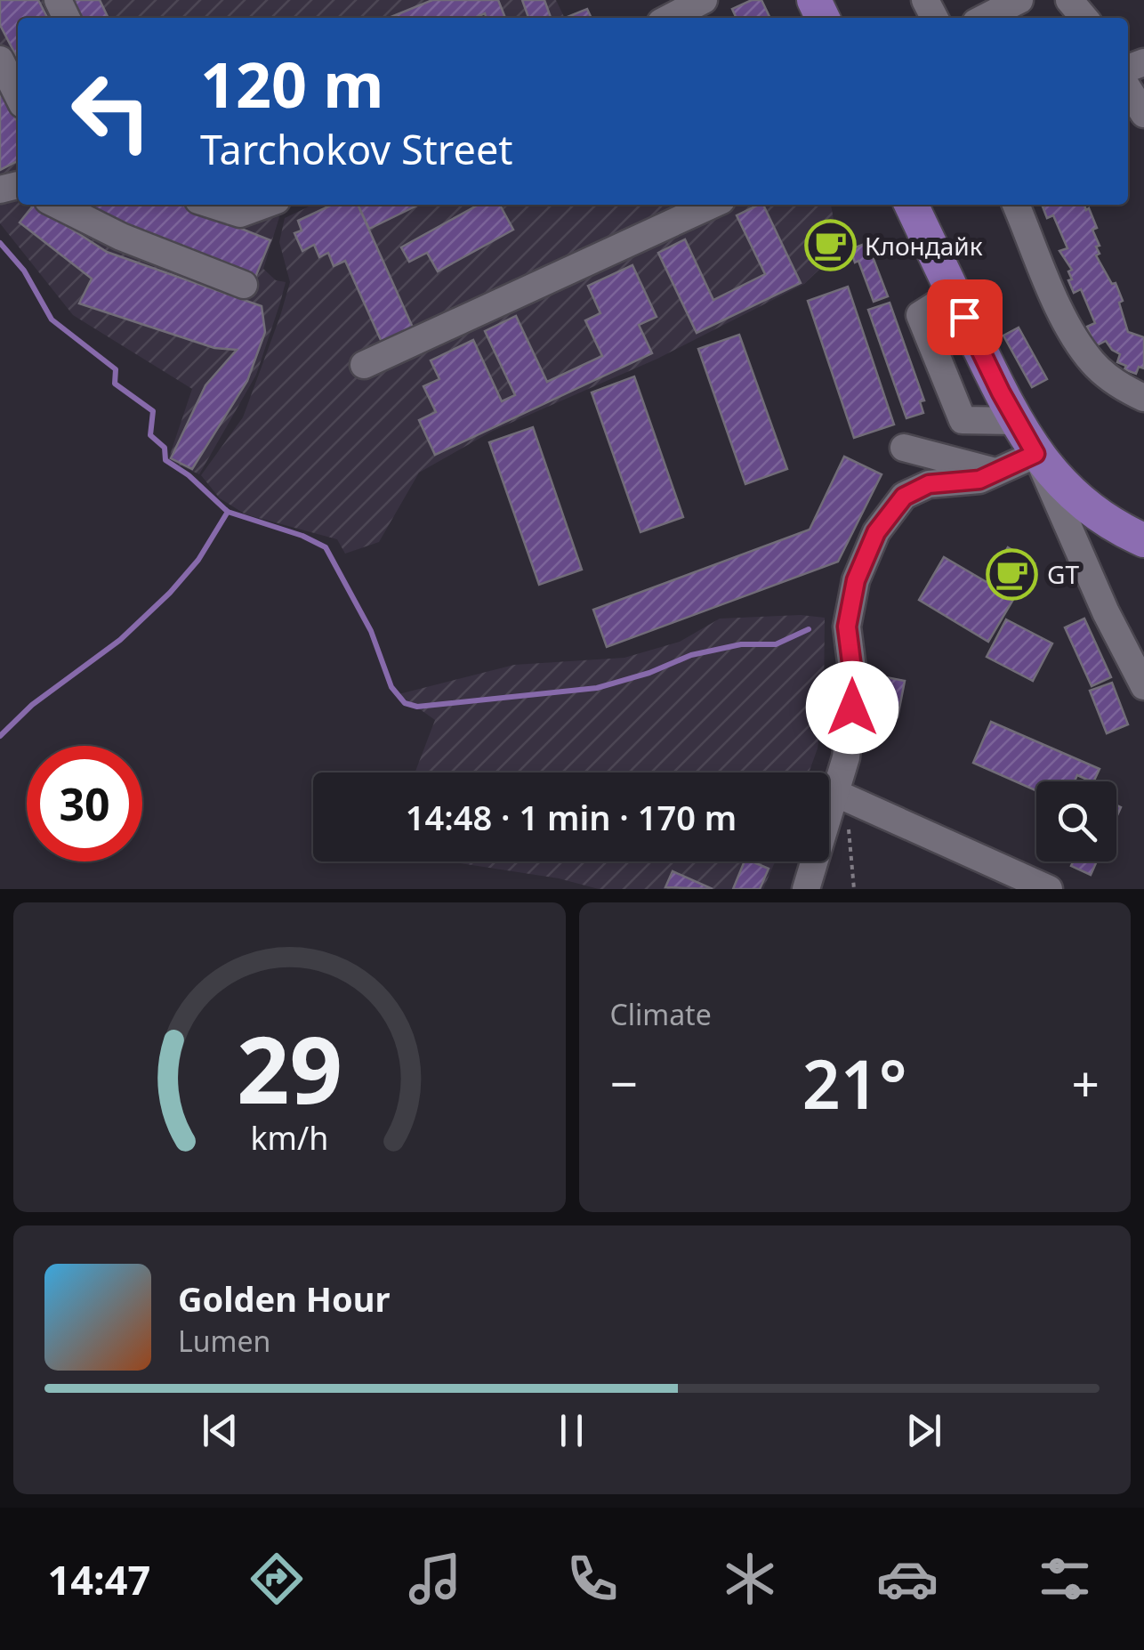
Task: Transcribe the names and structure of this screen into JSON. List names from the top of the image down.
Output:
{
  "places": {
    "cafe": ["Клондайк", "GT"]
  },
  "page": {
    "turn": ["120 m", "Tarchokov Street"],
    "limit": "30",
    "trip": "14:48 · 1 min · 170 m",
    "tile": "Climate",
    "heat": ["−", "21°", "+"],
    "song": ["Golden Hour", "Lumen"],
    "tabs": "14:47",
    "gauge": ["29", "km/h"]
  }
}
